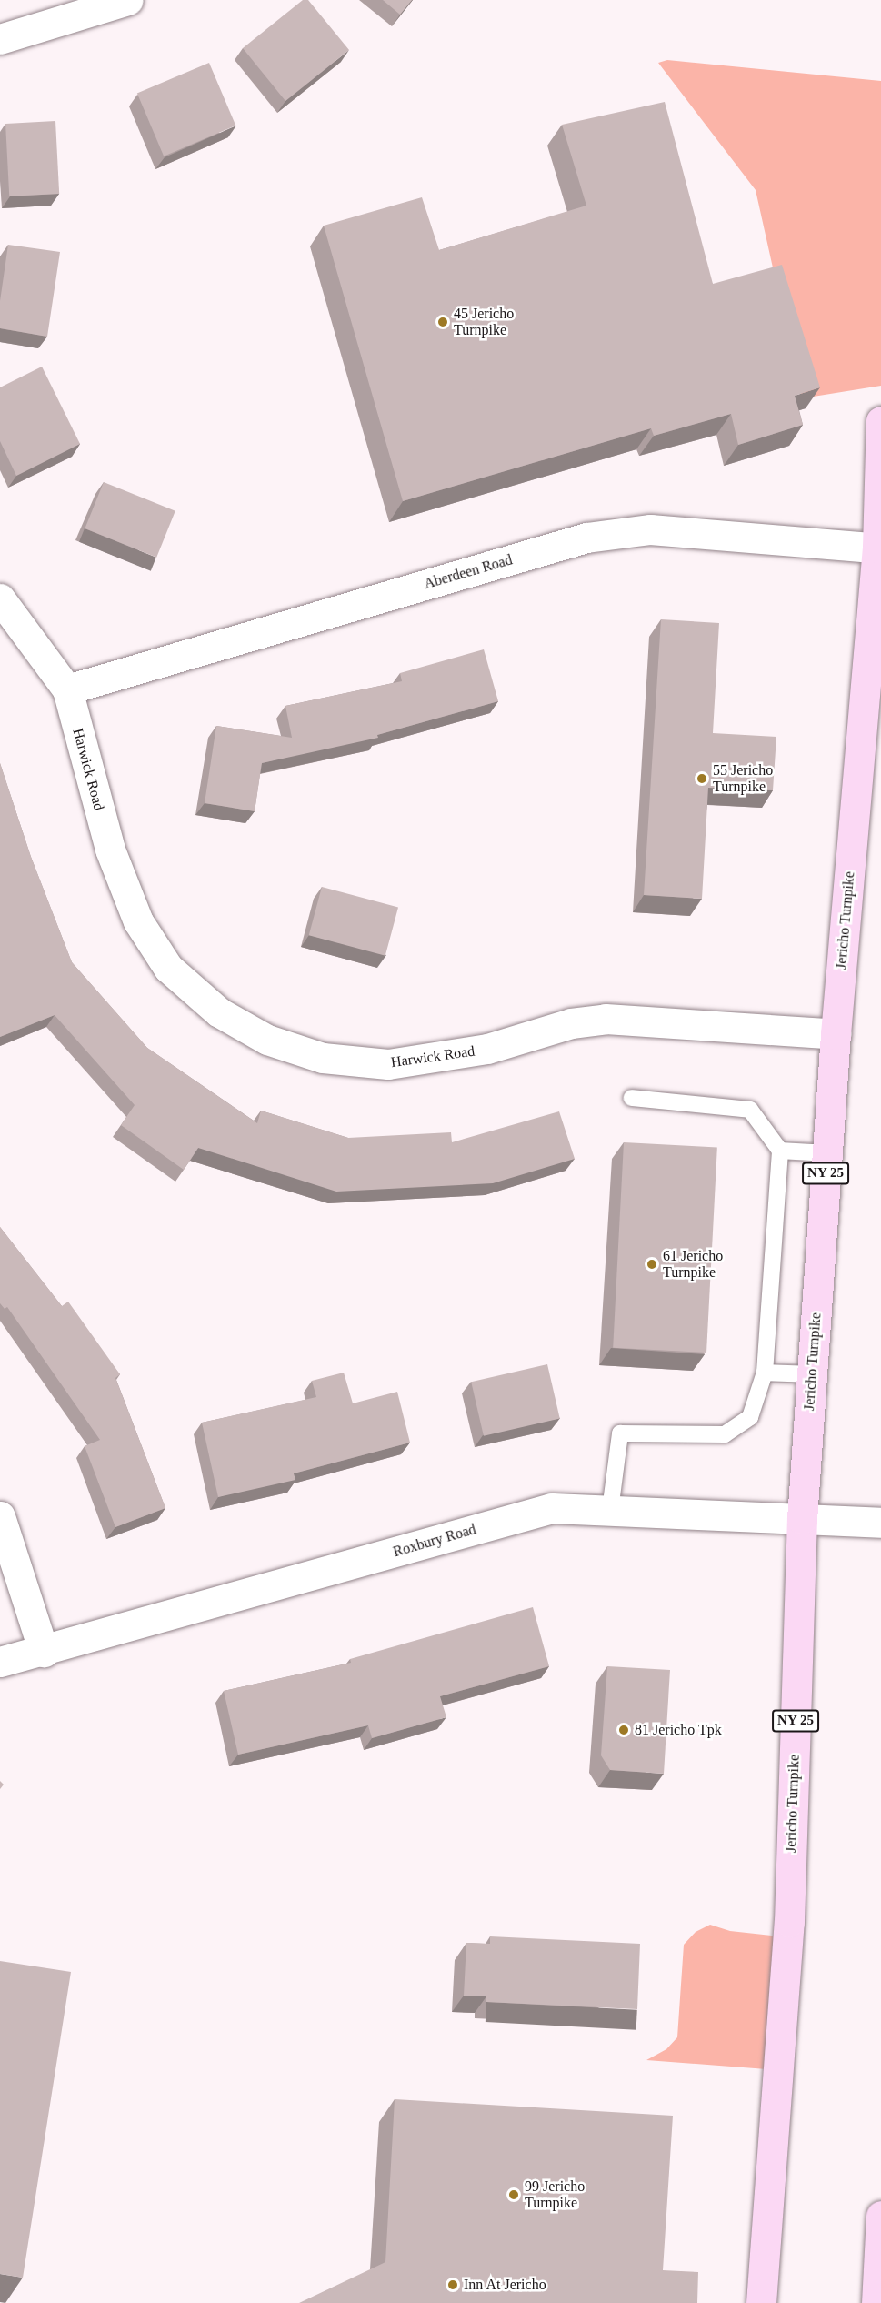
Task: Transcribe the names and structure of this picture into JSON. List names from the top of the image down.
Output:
{
  "streets": {
    "main road": ["Jericho Turnpike", "NY 25"],
    "street": ["Aberdeen Road", "Harwick Road", "Roxbury Road"]
  },
  "crossings": [
    ["Aberdeen Road", "Harwick Road"],
    ["Aberdeen Road", "Jericho Turnpike"],
    ["Harwick Road", "Jericho Turnpike"],
    ["Jericho Turnpike", "Roxbury Road"]
  ],
  "places": [
    "45 Jericho Turnpike",
    "55 Jericho Turnpike",
    "61 Jericho Turnpike",
    "81 Jericho Tpk",
    "99 Jericho Turnpike",
    "Inn At Jericho"
  ]
}
